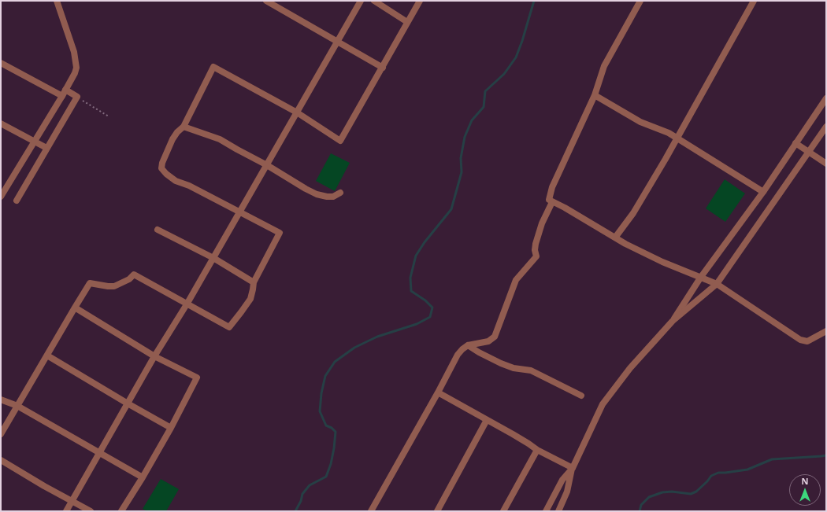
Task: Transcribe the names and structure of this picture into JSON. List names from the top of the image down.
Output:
{
  "north": "top"
}
